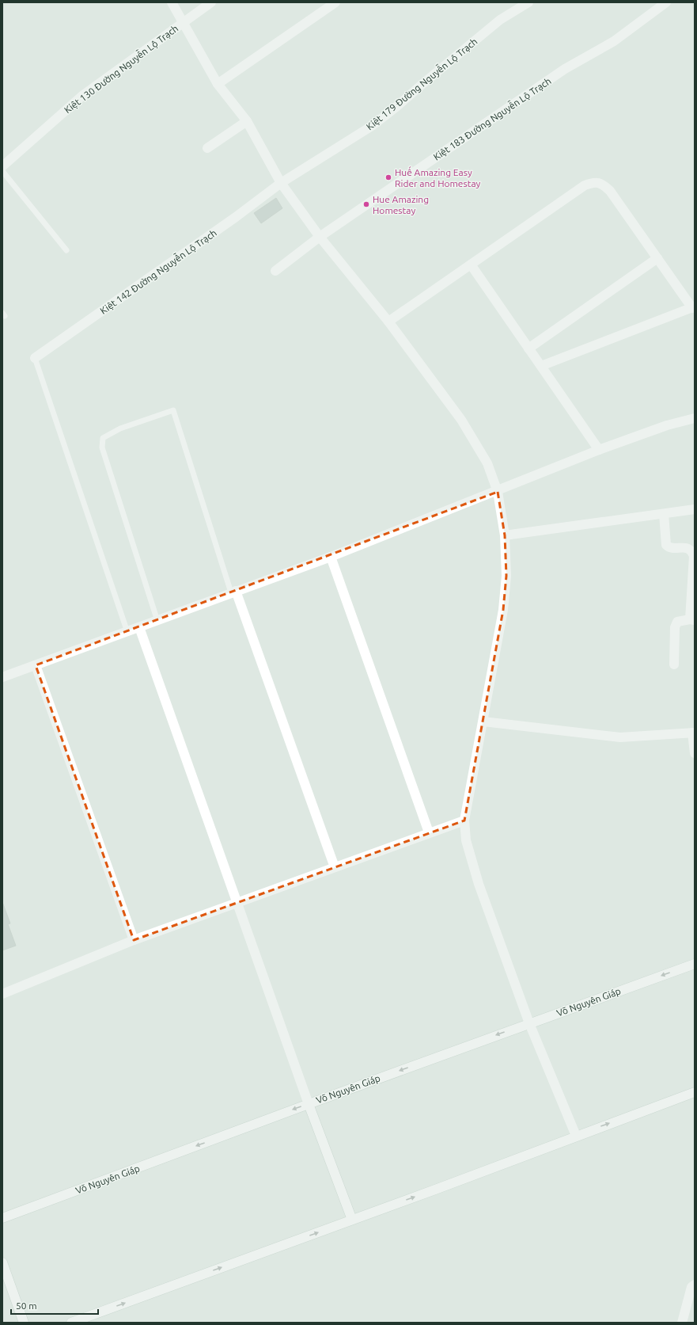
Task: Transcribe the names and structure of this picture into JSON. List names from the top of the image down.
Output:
{
  "streets": {
    "street": [
      "Kiệt 130 Đường Nguyễn Lộ Trạch",
      "Kiệt 179 Đường Nguyễn Lộ Trạch",
      "Kiệt 183 Đường Nguyễn Lộ Trạch",
      "Kiệt 142 Đường Nguyễn Lộ Trạch",
      "Võ Nguyên Giáp"
    ]
  },
  "crossings": [
    ["Kiệt 179 Đường Nguyễn Lộ Trạch", "Kiệt 142 Đường Nguyễn Lộ Trạch"]
  ],
  "one_way": ["Võ Nguyên Giáp"],
  "places": ["Huế Amazing Easy Rider and Homestay", "Hue Amazing Homestay"],
  "scale_bar": "50 m"
}
